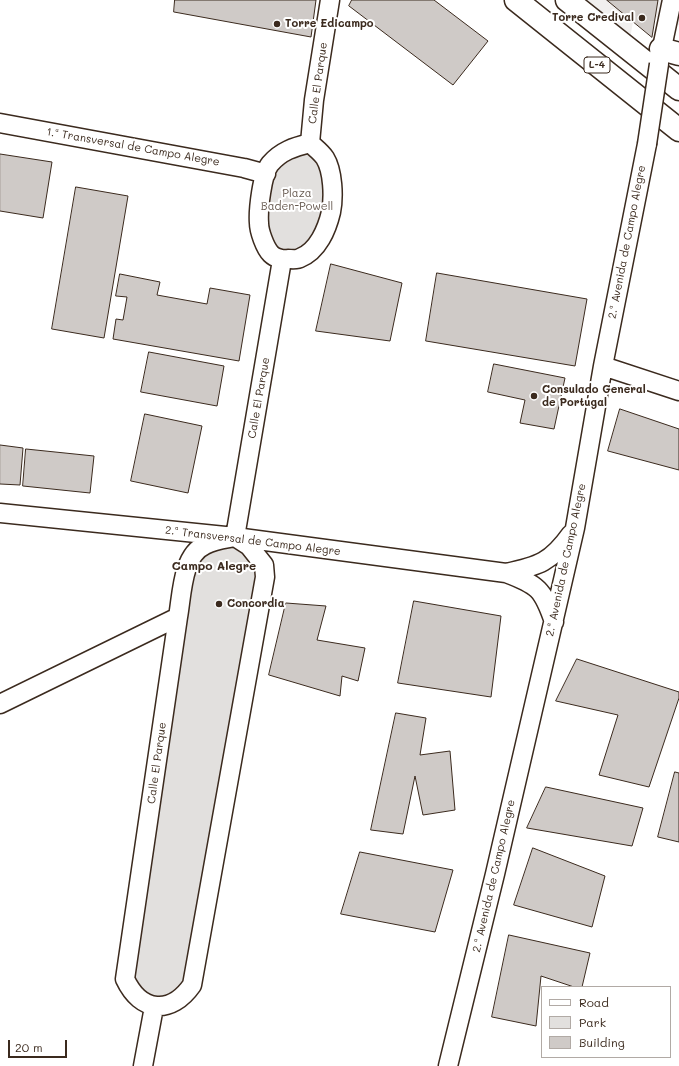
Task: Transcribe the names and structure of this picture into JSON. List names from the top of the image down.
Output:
{
  "streets": {
    "main road": ["L-4"],
    "street": [
      "Calle El Parque",
      "1.ª Transversal de Campo Alegre",
      "2.ª Avenida de Campo Alegre",
      "2.ª Transversal de Campo Alegre"
    ]
  },
  "crossings": [
    ["Calle El Parque", "1.ª Transversal de Campo Alegre"],
    ["Calle El Parque", "2.ª Transversal de Campo Alegre"],
    ["2.ª Avenida de Campo Alegre", "2.ª Transversal de Campo Alegre"]
  ],
  "districts": ["Campo Alegre"],
  "parks": ["Plaza Baden-Powell"],
  "places": [
    "Torre Credival",
    "Torre Edicampo",
    "Consulado General de Portugal",
    "Concordia"
  ],
  "legend": ["Road", "Park", "Building"],
  "scale_bar": "20 m"
}
